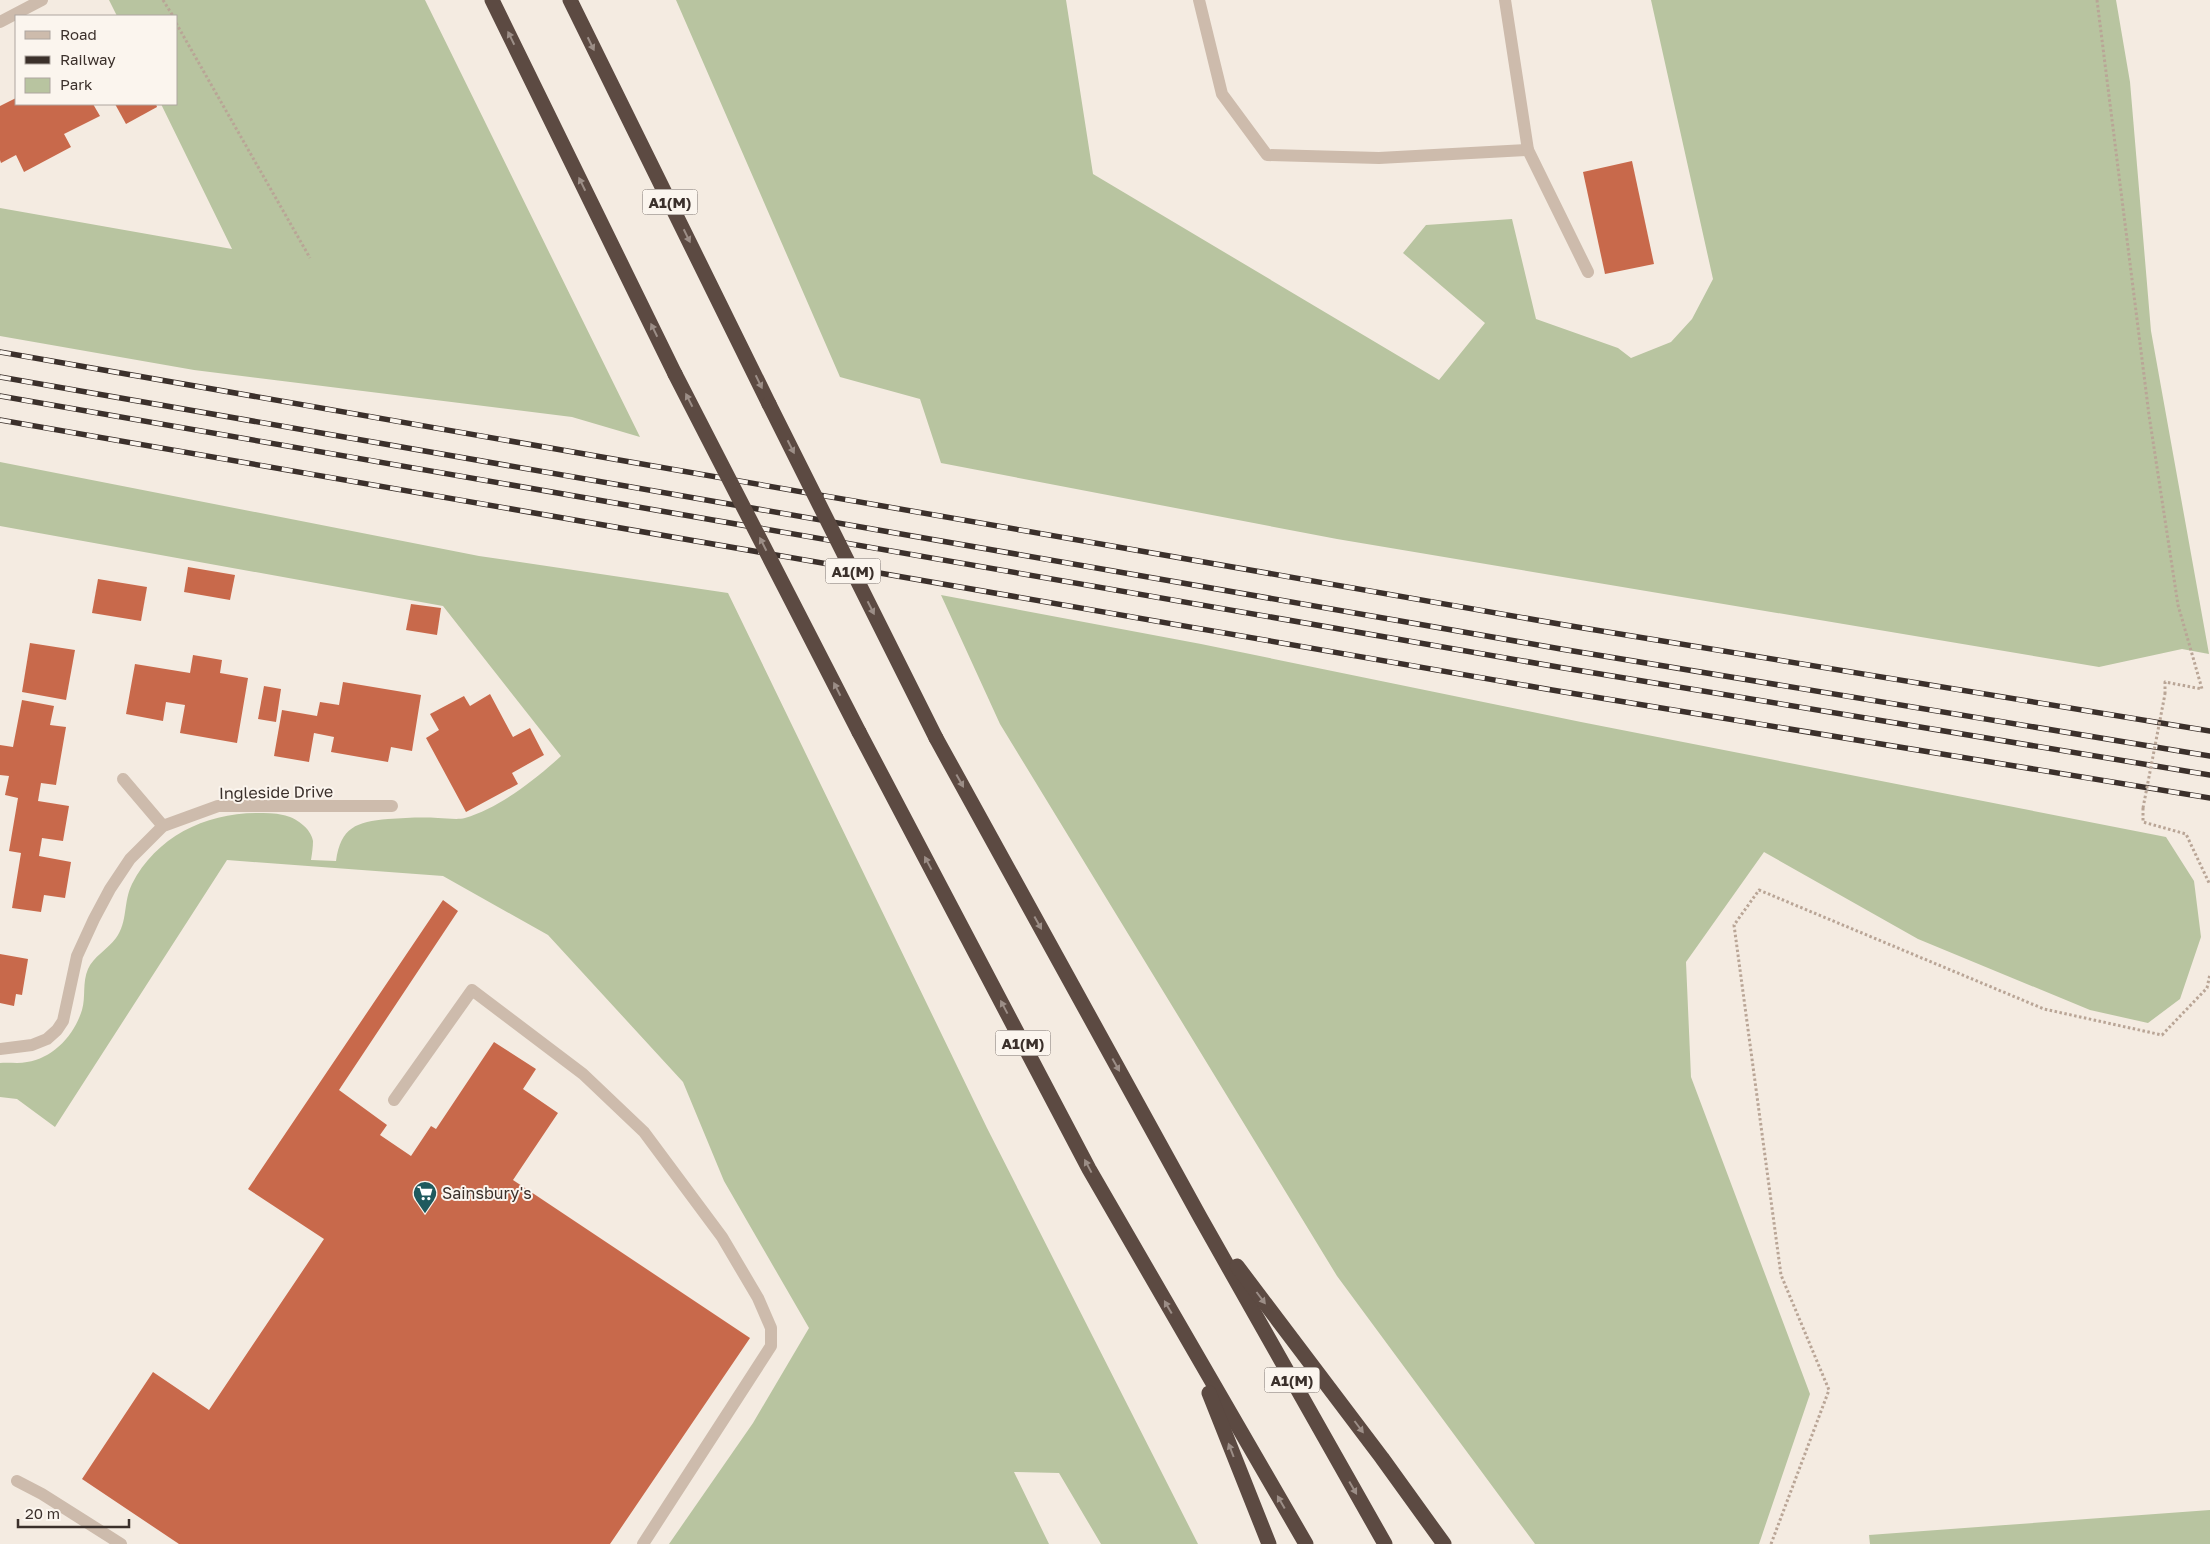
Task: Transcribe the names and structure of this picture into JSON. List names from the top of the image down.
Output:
{
  "streets": {
    "highway": ["A1(M)"],
    "street": ["Ingleside Drive"]
  },
  "places": {
    "supermarket": ["Sainsbury's"]
  },
  "legend": ["Road", "Railway", "Park"],
  "scale_bar": "20 m"
}
